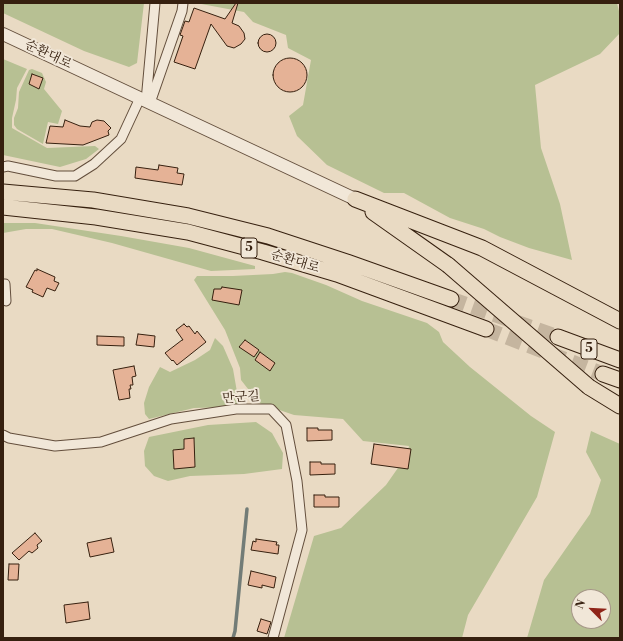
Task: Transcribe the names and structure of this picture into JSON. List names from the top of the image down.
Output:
{
  "streets": {
    "highway": ["순환대로", "5"],
    "street": ["만군길"]
  },
  "north": "top left"
}
